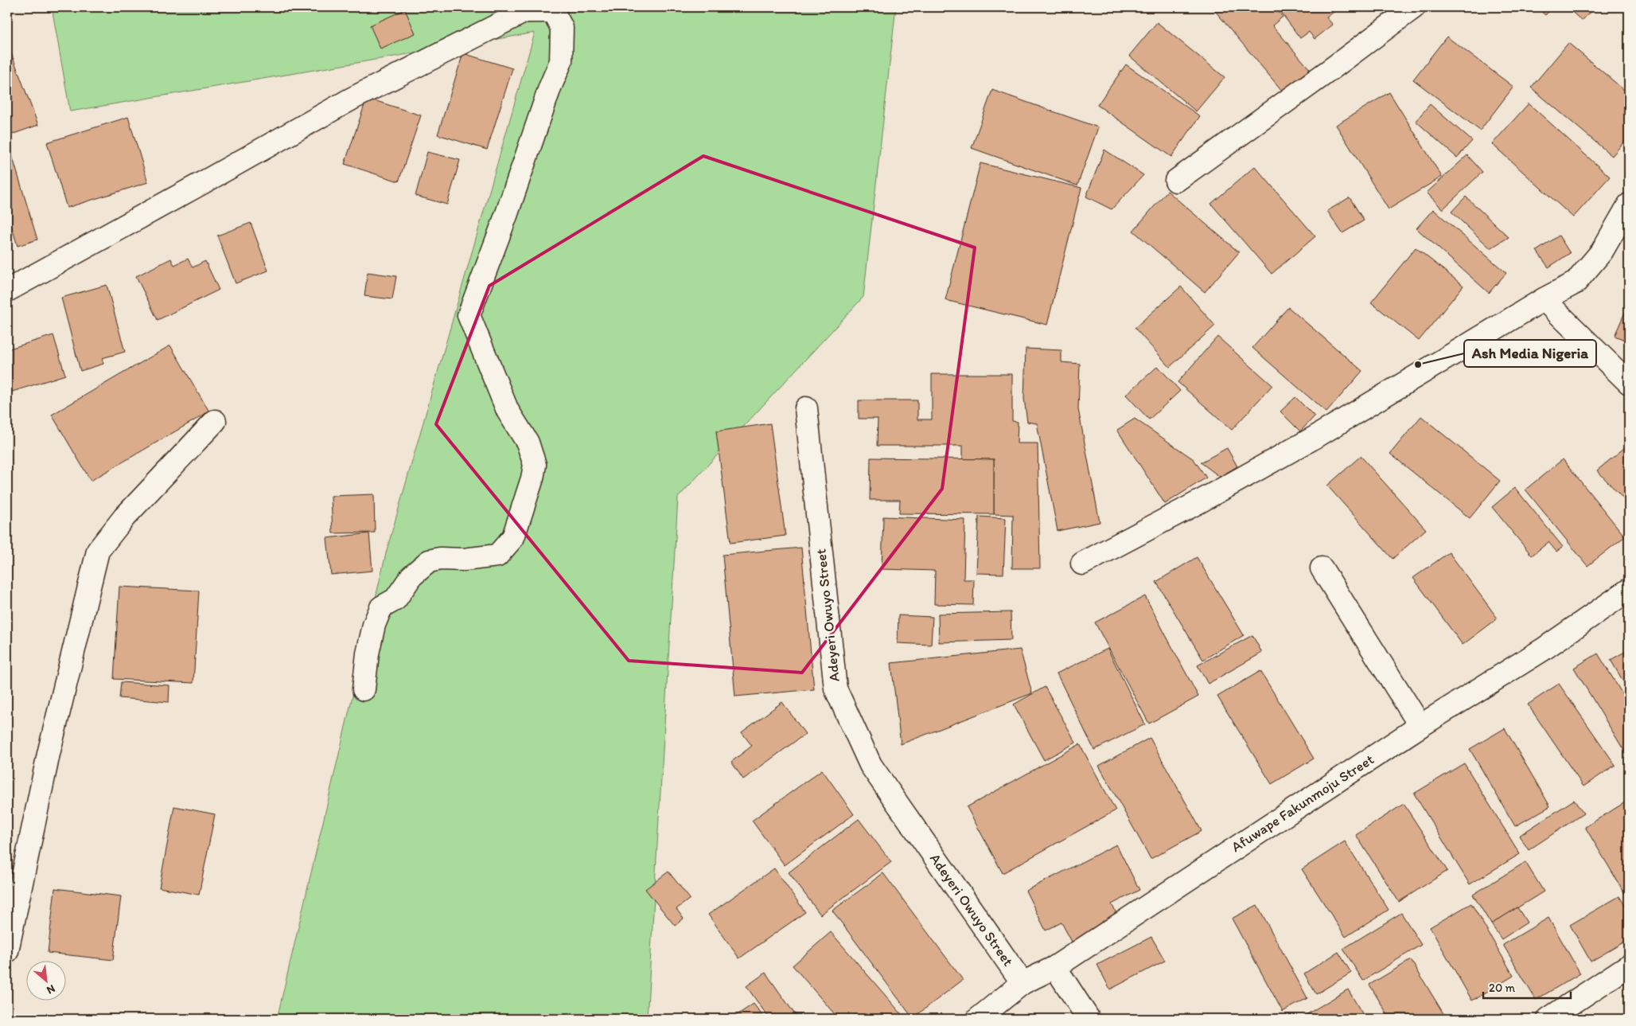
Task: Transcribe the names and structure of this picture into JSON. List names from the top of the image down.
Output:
{
  "streets": {
    "street": ["Adeyeri Owuyo Street", "Afuwape Fakunmoju Street"]
  },
  "crossings": [
    ["Adeyeri Owuyo Street", "Afuwape Fakunmoju Street"]
  ],
  "places": ["Ash Media Nigeria"],
  "scale_bar": "20 m",
  "north": "bottom right"
}
